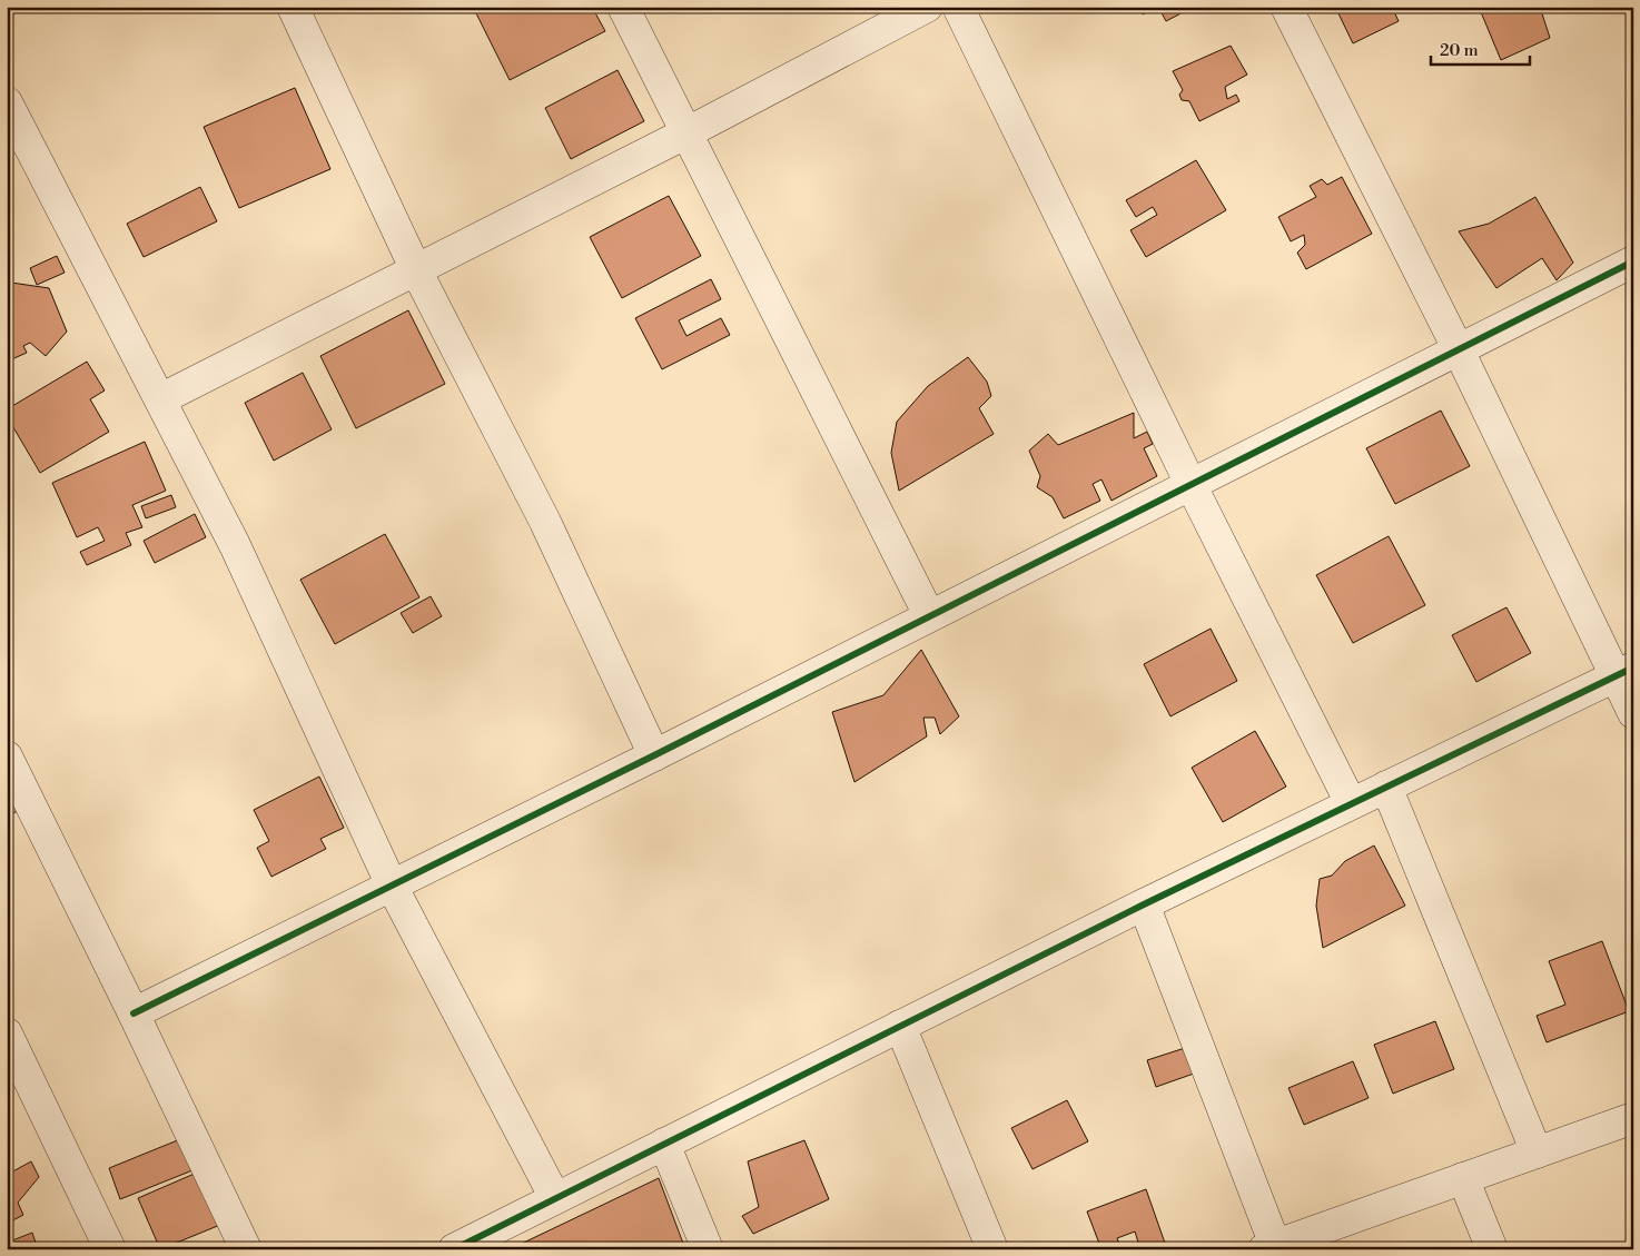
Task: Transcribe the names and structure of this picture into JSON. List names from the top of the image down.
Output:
{
  "scale_bar": "20 m"
}
